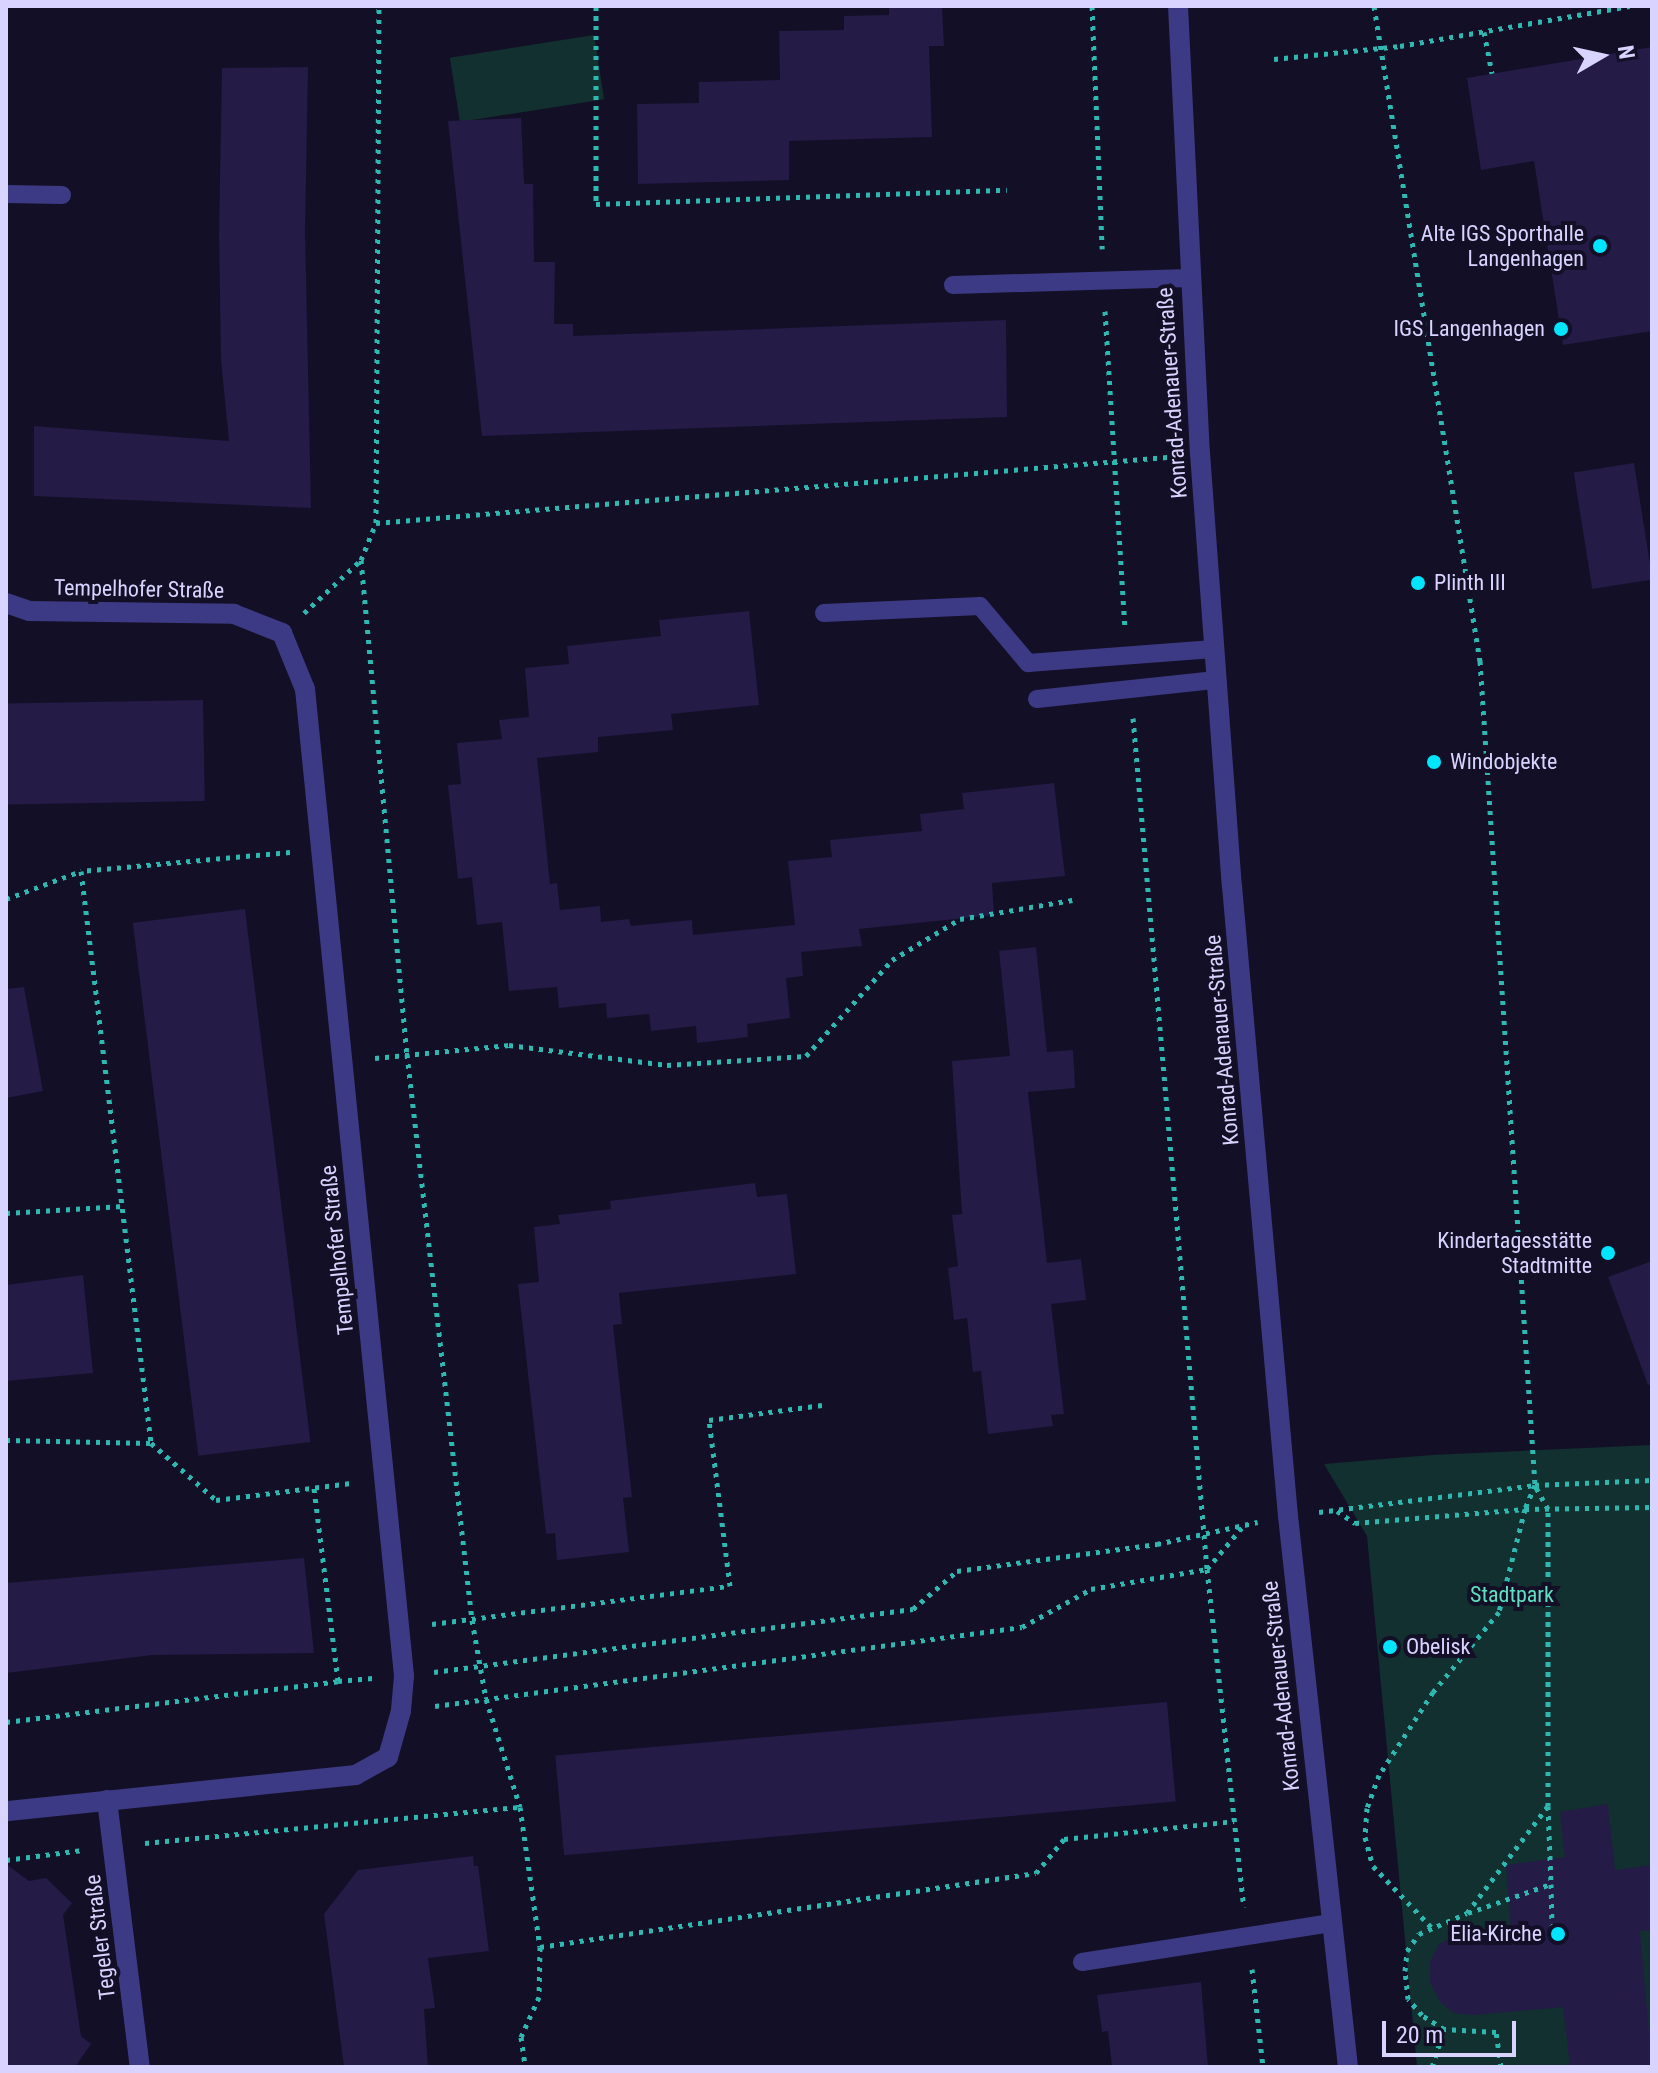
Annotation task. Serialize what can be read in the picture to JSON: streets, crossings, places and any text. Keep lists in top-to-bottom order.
{
  "streets": {
    "street": ["Konrad-Adenauer-Straße", "Tempelhofer Straße", "Tegeler Straße"]
  },
  "crossings": [
    ["Tempelhofer Straße", "Tegeler Straße"]
  ],
  "parks": ["Stadtpark"],
  "places": [
    "Alte IGS Sporthalle Langenhagen",
    "IGS Langenhagen",
    "Plinth III",
    "Windobjekte",
    "Kindertagesstätte Stadtmitte",
    "Obelisk",
    "Elia-Kirche"
  ],
  "scale_bar": "20 m",
  "north": "right"
}
